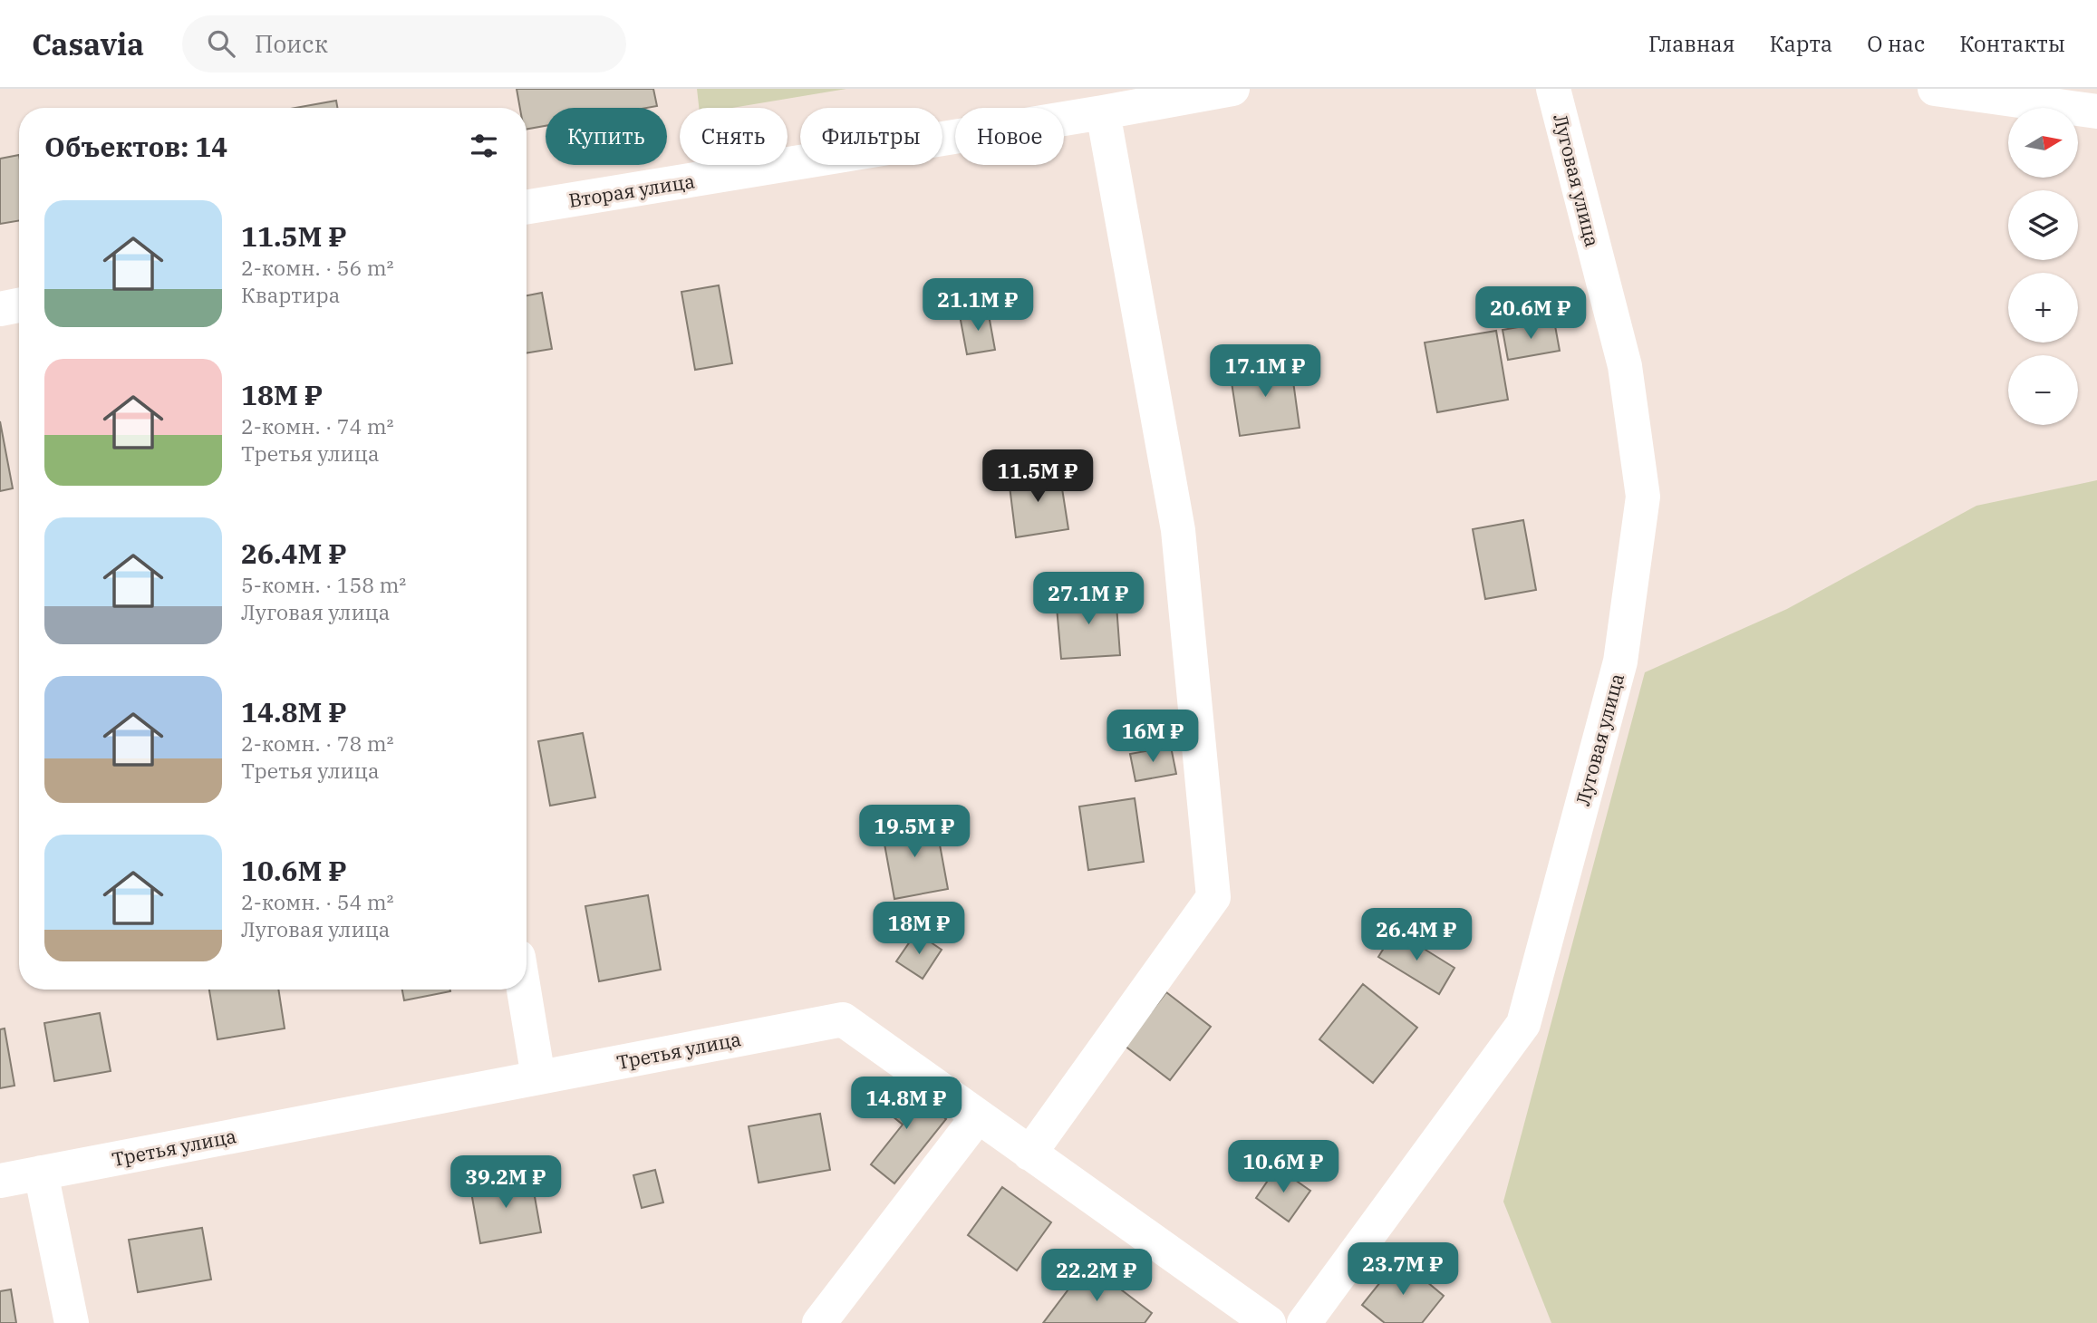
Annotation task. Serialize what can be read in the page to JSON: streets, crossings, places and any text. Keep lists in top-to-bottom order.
{
  "streets": {
    "street": ["Луговая улица", "Вторая улица", "Третья улица"]
  },
  "north": "right",
  "page": {
    "header": "Casavia",
    "search": "Поиск",
    "nav": [
      "Главная",
      "Карта",
      "О нас",
      "Контакты"
    ],
    "map_buttons": ["+", "−"],
    "chip": [
      "Купить",
      "Снять",
      "Фильтры",
      "Новое"
    ],
    "heading": "Объектов: 14",
    "list": [
      {
        "name": "11.5M ₽",
        "note": "2-комн. · 56 m² · Квартира"
      },
      {
        "name": "18M ₽",
        "note": "2-комн. · 74 m² · Третья улица"
      },
      {
        "name": "26.4M ₽",
        "note": "5-комн. · 158 m² · Луговая улица"
      },
      {
        "name": "14.8M ₽",
        "note": "2-комн. · 78 m² · Третья улица"
      },
      {
        "name": "10.6M ₽",
        "note": "2-комн. · 54 m² · Луговая улица"
      }
    ],
    "price": [
      "21.1M ₽",
      "20.6M ₽",
      "17.1M ₽",
      "11.5M ₽",
      "27.1M ₽",
      "16M ₽",
      "19.5M ₽",
      "18M ₽",
      "26.4M ₽",
      "14.8M ₽",
      "10.6M ₽",
      "39.2M ₽",
      "23.7M ₽",
      "22.2M ₽"
    ]
  }
}
